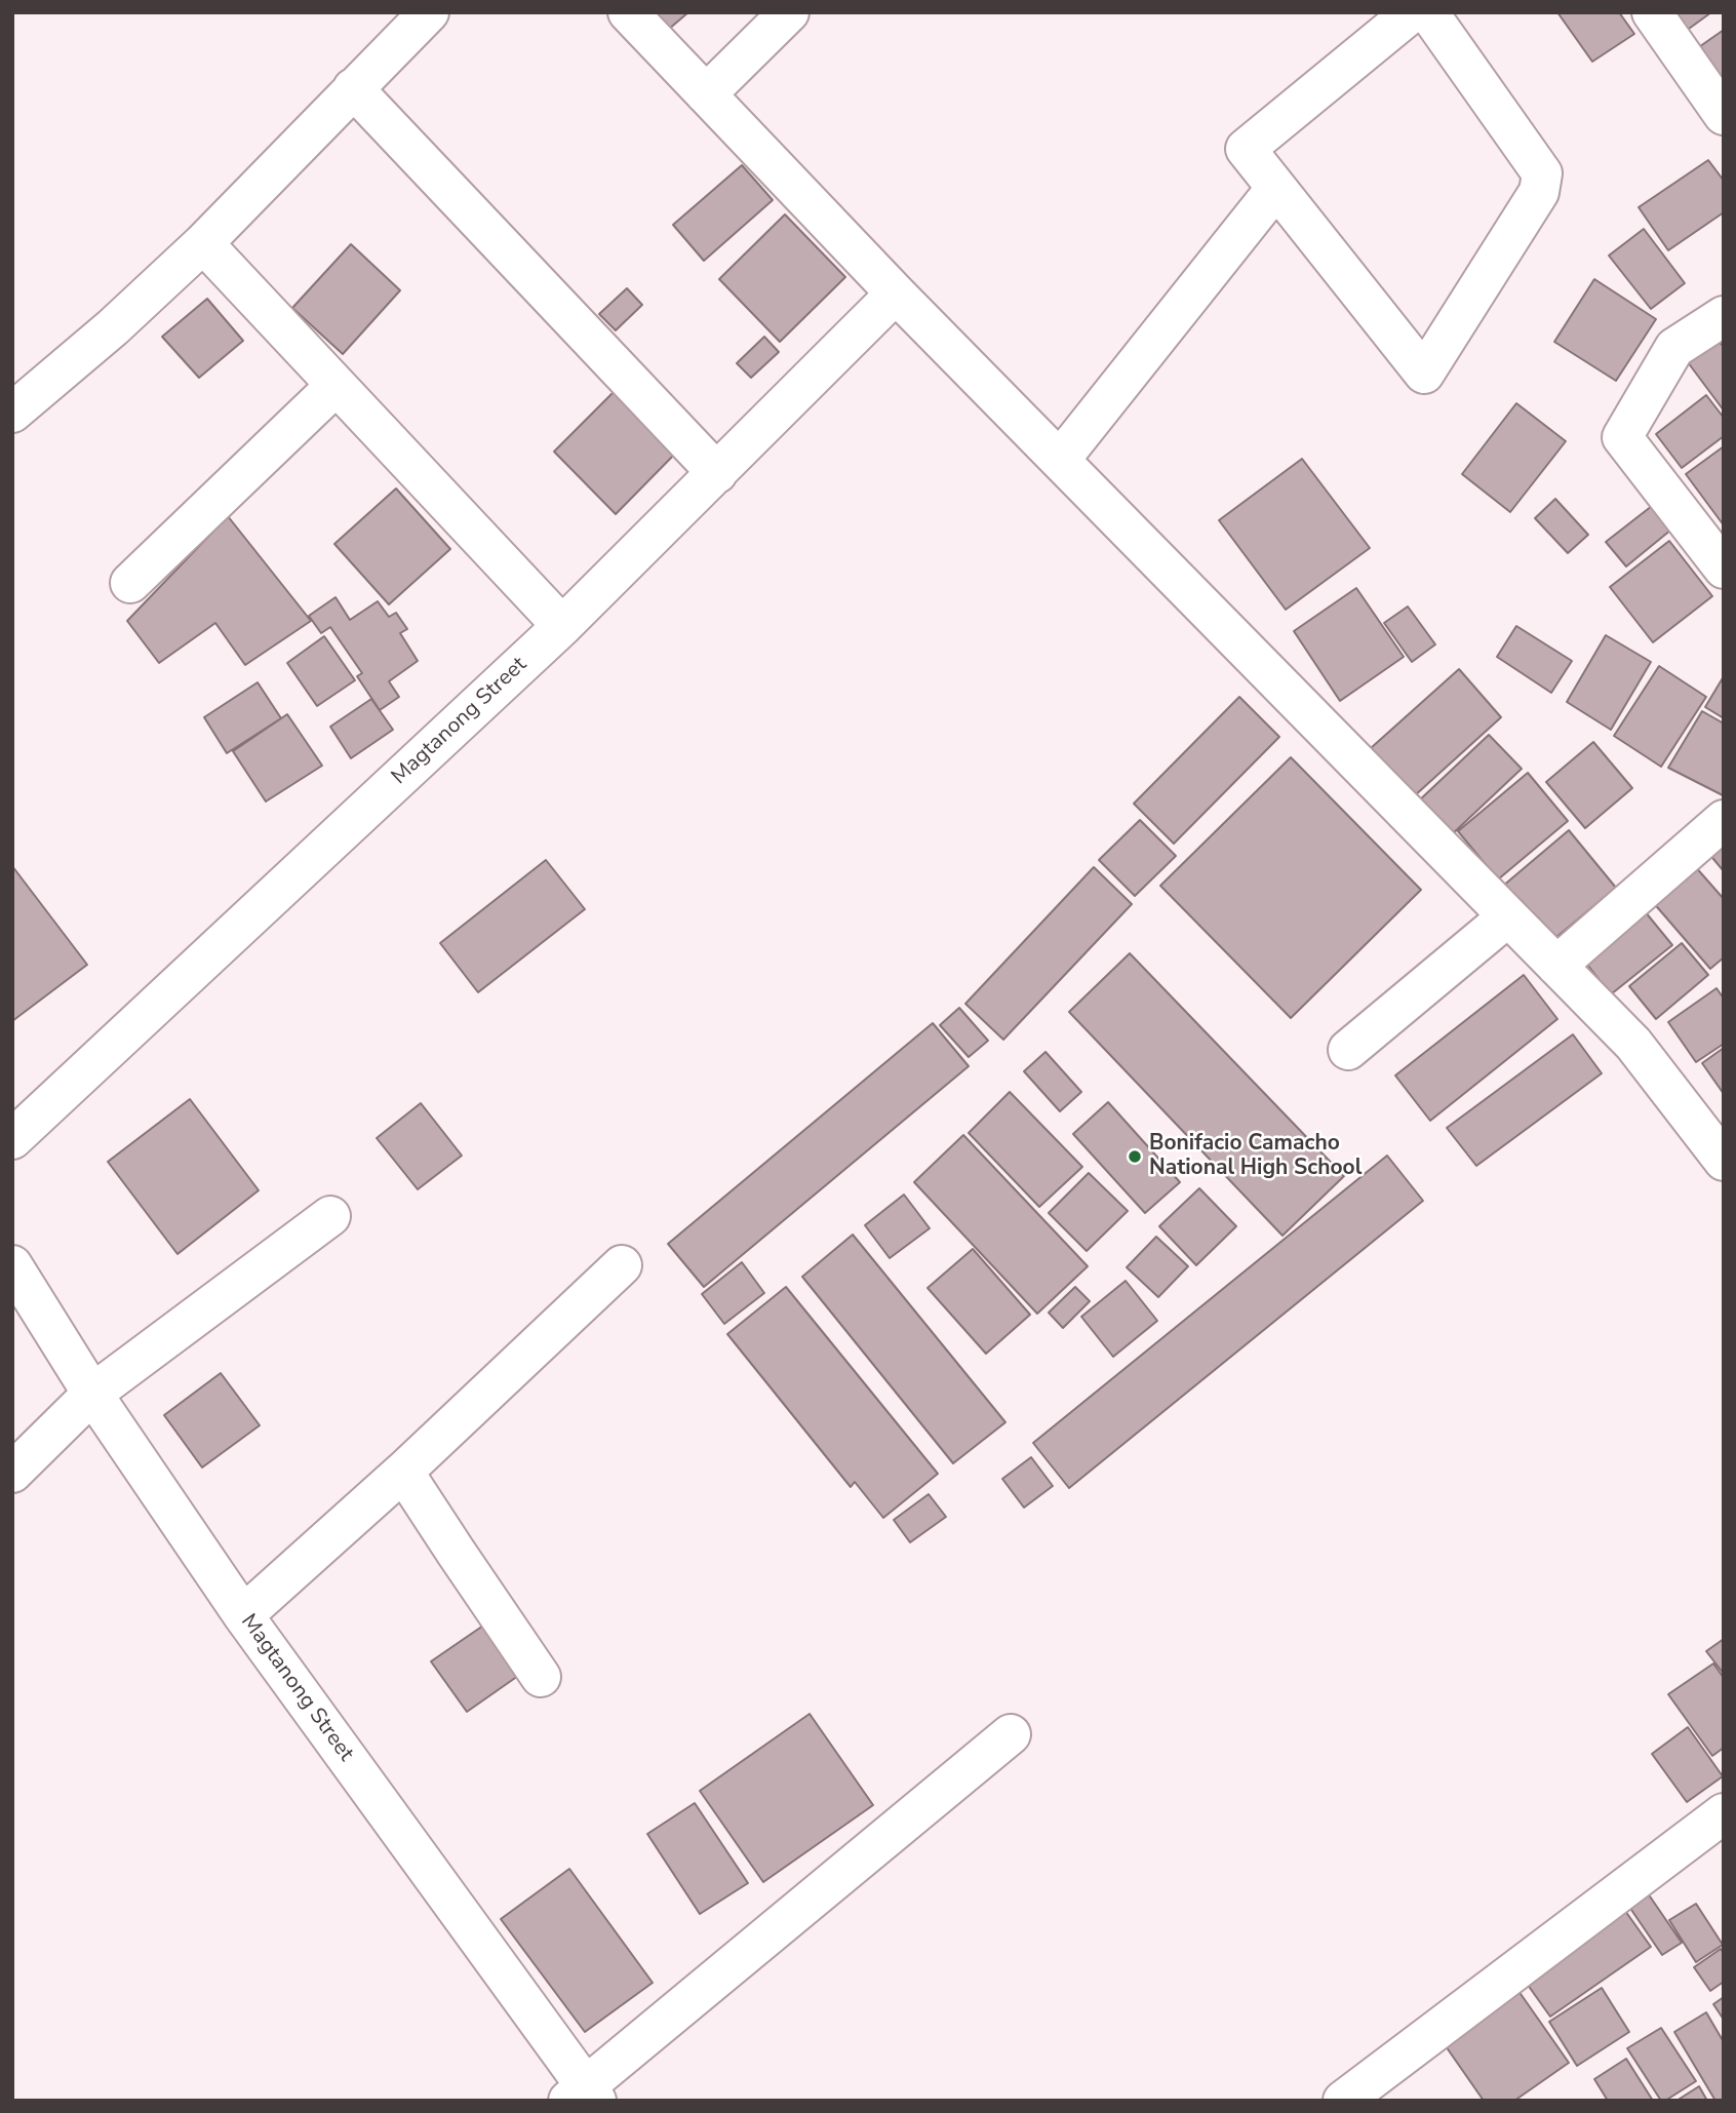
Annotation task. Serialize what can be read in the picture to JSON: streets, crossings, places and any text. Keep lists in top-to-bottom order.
{
  "streets": {
    "street": ["Magtanong Street"]
  },
  "places": ["Bonifacio Camacho National High School"]
}
